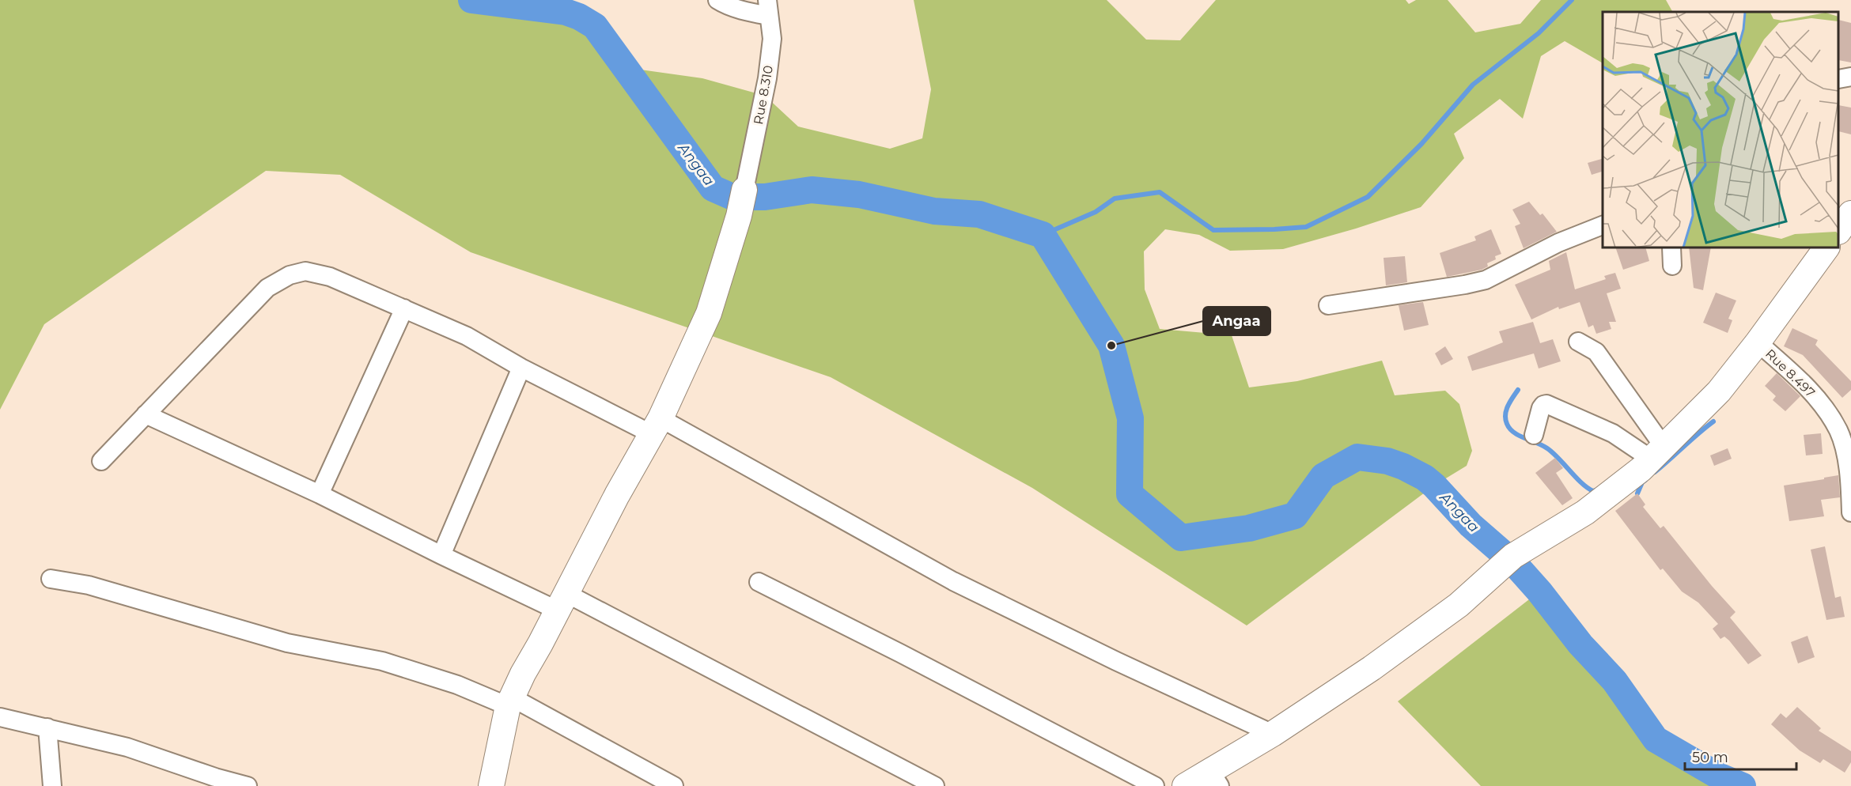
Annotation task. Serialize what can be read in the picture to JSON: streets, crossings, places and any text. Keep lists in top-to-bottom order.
{
  "streets": {
    "street": ["Rue 8.310", "Rue 8.497"]
  },
  "water": ["Angaa"],
  "places": ["Angaa"],
  "scale_bar": "50 m"
}
